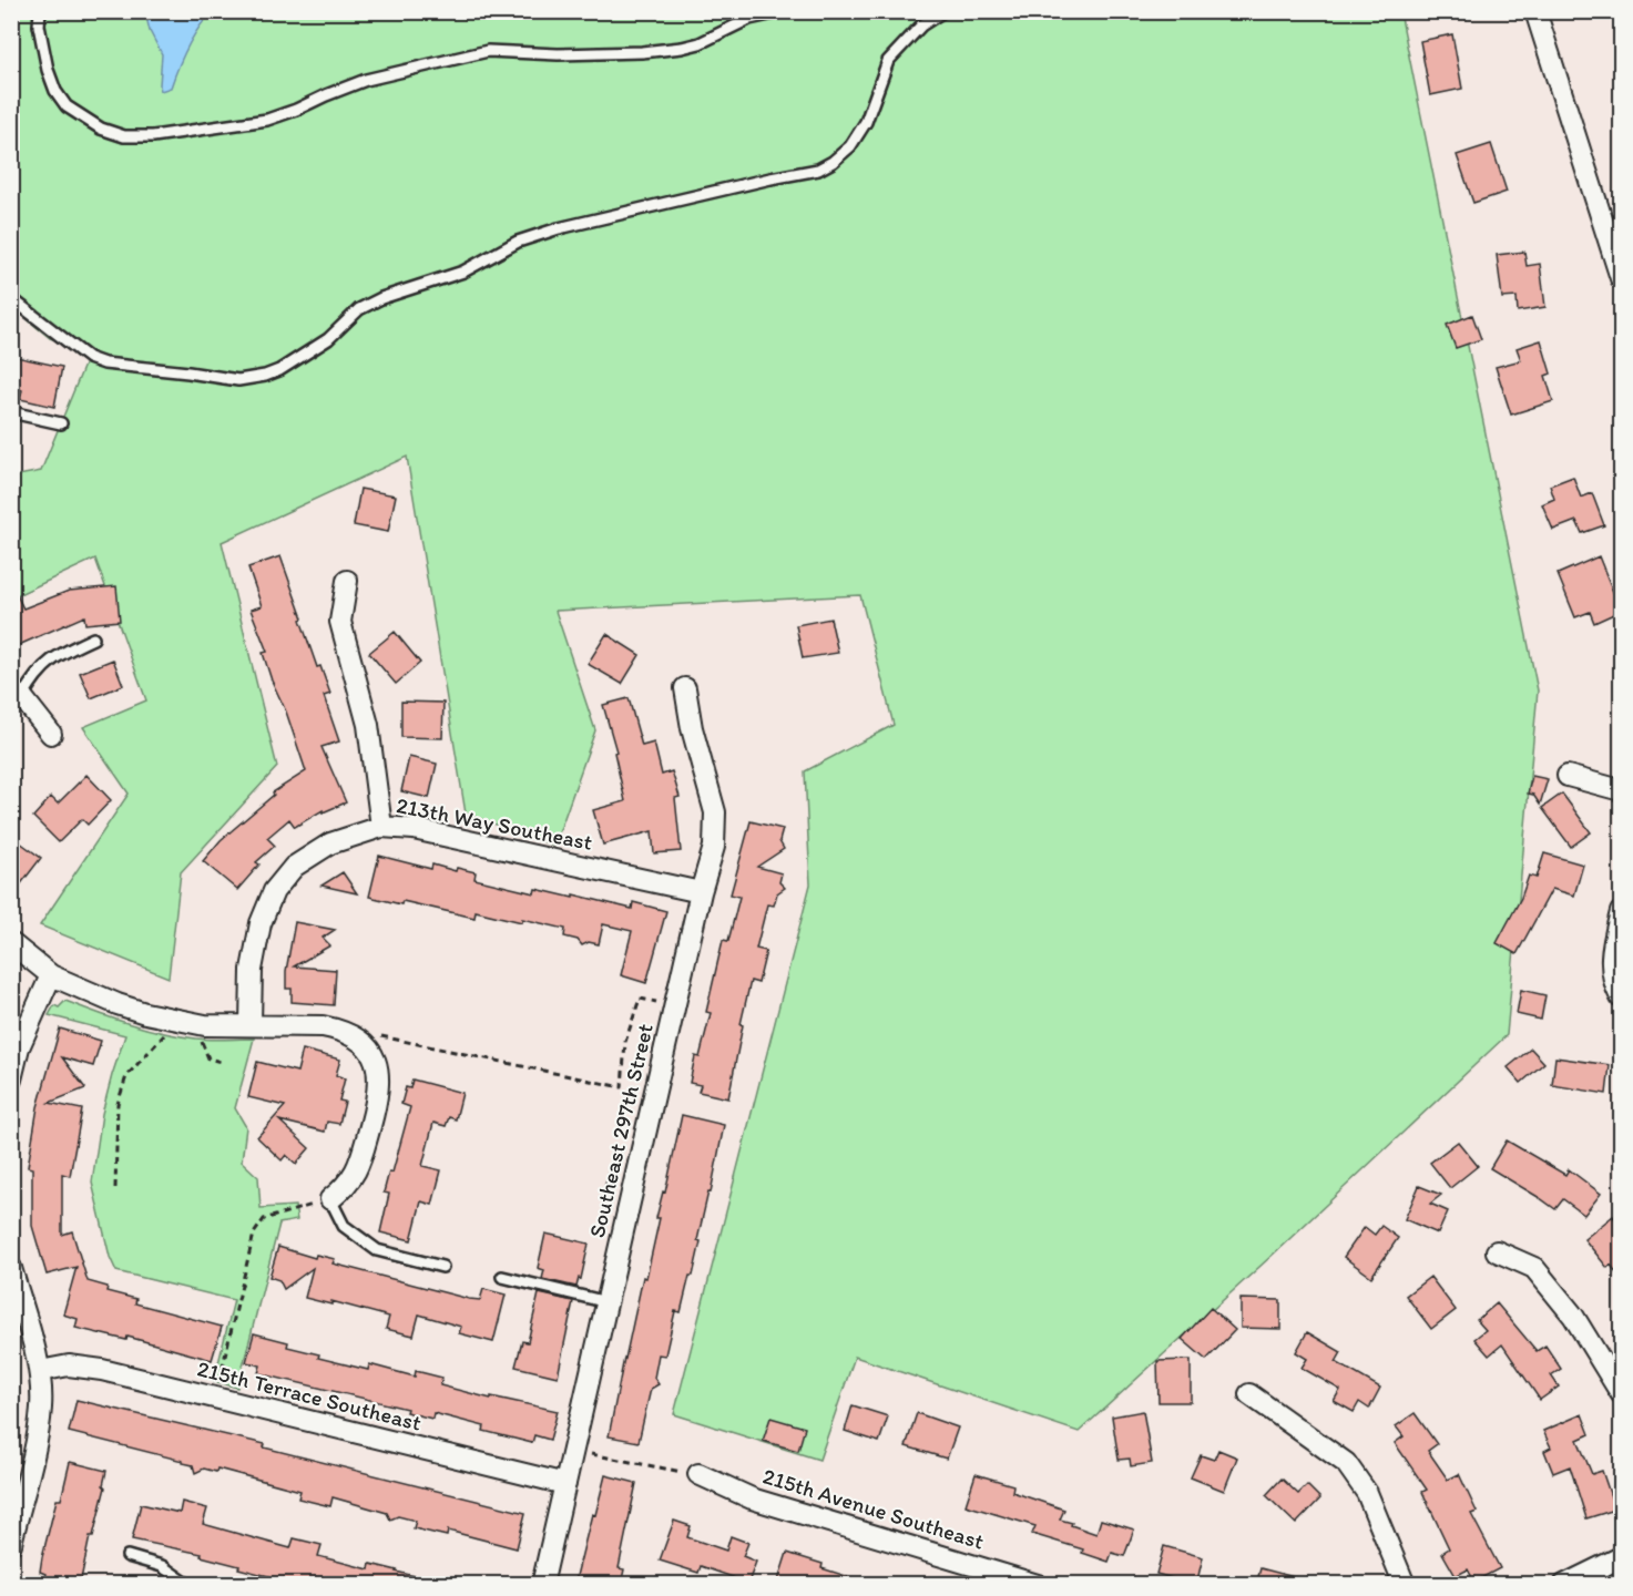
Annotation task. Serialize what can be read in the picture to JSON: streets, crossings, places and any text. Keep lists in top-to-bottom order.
{
  "streets": {
    "street": [
      "213th Way Southeast",
      "Southeast 297th Street",
      "215th Terrace Southeast",
      "215th Avenue Southeast"
    ]
  },
  "crossings": [
    ["213th Way Southeast", "Southeast 297th Street"],
    ["Southeast 297th Street", "215th Terrace Southeast"]
  ]
}
